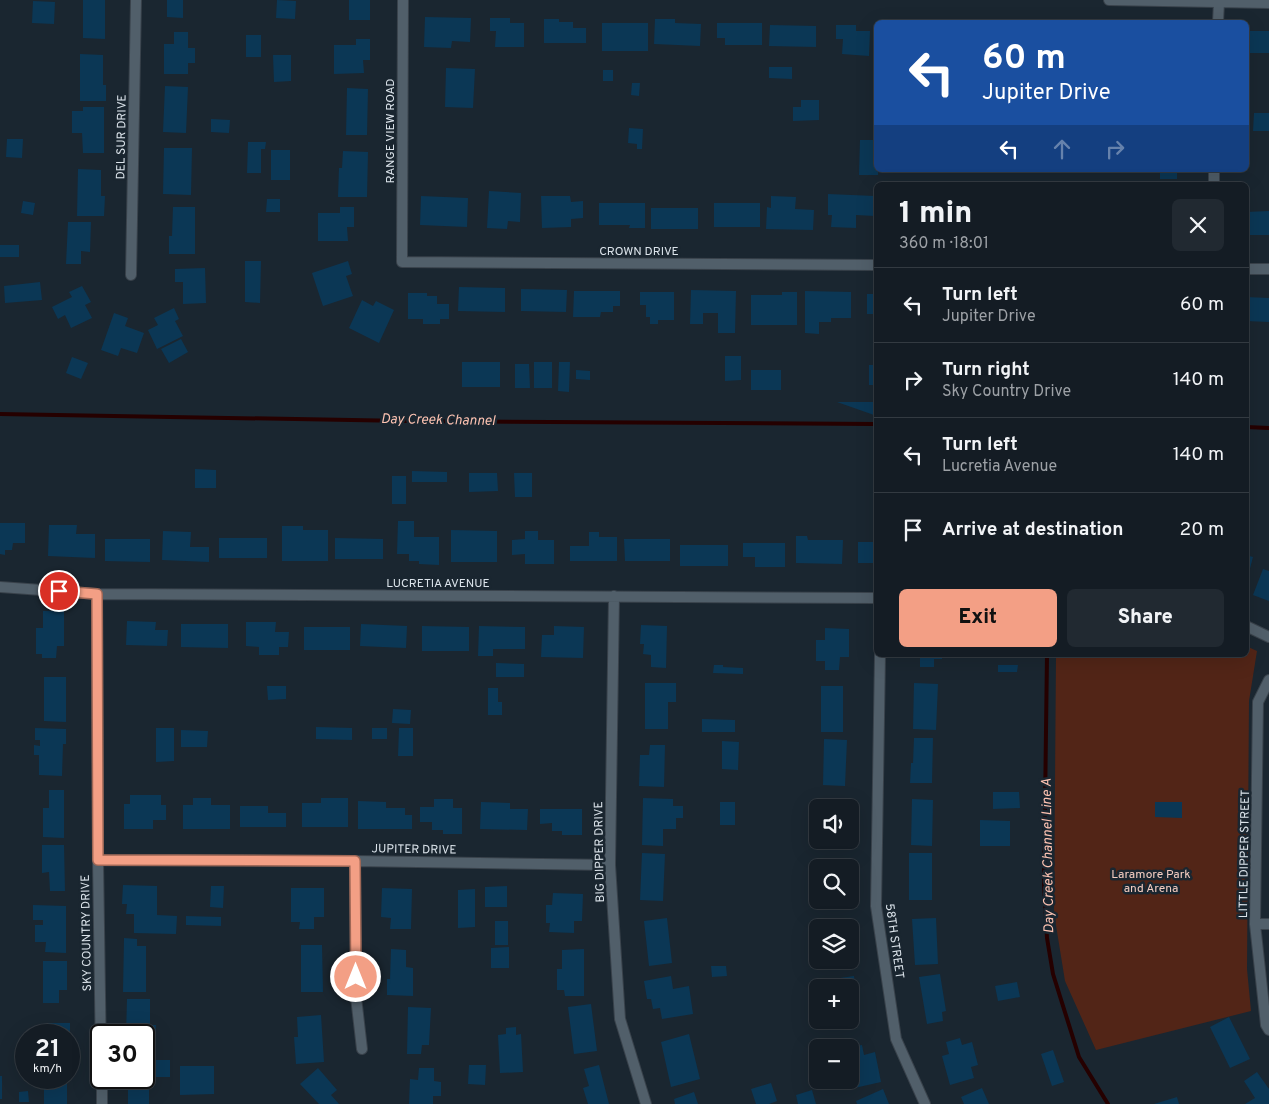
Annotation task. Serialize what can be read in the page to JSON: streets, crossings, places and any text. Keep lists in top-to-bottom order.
{
  "streets": {
    "street": [
      "RANGE VIEW ROAD",
      "DEL SUR DRIVE",
      "CROWN DRIVE",
      "LUCRETIA AVENUE",
      "JUPITER DRIVE",
      "BIG DIPPER DRIVE",
      "LITTLE DIPPER STREET",
      "SKY COUNTRY DRIVE",
      "58TH STREET"
    ]
  },
  "crossings": [
    ["RANGE VIEW ROAD", "CROWN DRIVE"],
    ["LUCRETIA AVENUE", "BIG DIPPER DRIVE"],
    ["LUCRETIA AVENUE", "SKY COUNTRY DRIVE"],
    ["JUPITER DRIVE", "BIG DIPPER DRIVE"],
    ["JUPITER DRIVE", "SKY COUNTRY DRIVE"]
  ],
  "water": ["Day Creek Channel", "Day Creek Channel Line A"],
  "parks": ["Laramore Park and Arena"],
  "page": {
    "turn": ["60 m", "Jupiter Drive"],
    "heading": ["1 min", "360 m · 18:01"],
    "list": [
      {
        "name": "Turn left",
        "note": "Jupiter Drive",
        "value": "60 m"
      },
      {
        "name": "Turn right",
        "note": "Sky Country Drive",
        "value": "140 m"
      },
      {
        "name": "Turn left",
        "note": "Lucretia Avenue",
        "value": "140 m"
      },
      {
        "name": "Arrive at destination",
        "value": "20 m"
      }
    ],
    "buttons": ["Exit", "Share"],
    "map_buttons": ["+", "−"],
    "speed": "21 km/h",
    "limit": "30"
  }
}
